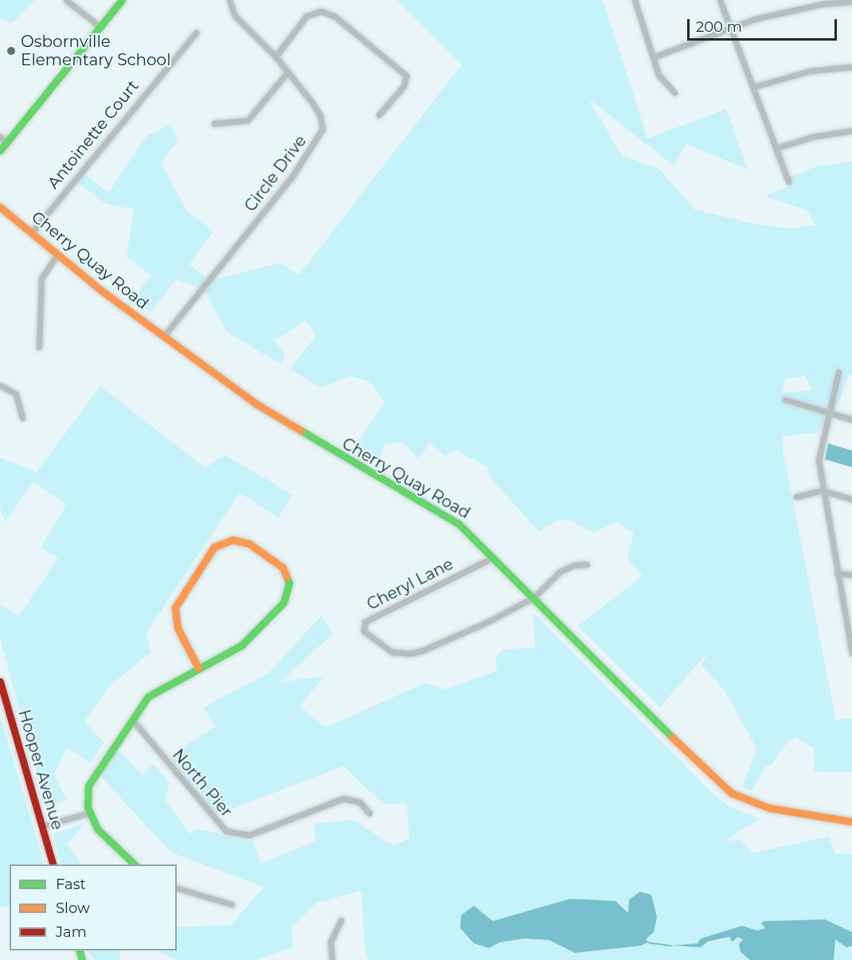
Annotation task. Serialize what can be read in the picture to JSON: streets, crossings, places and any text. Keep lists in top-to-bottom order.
{
  "streets": {
    "street": [
      "Antoinette Court",
      "Circle Drive",
      "Cherry Quay Road",
      "Cheryl Lane",
      "Hooper Avenue",
      "North Pier"
    ]
  },
  "crossings": [
    ["Antoinette Court", "Cherry Quay Road"],
    ["Circle Drive", "Cherry Quay Road"],
    ["Cherry Quay Road", "Cheryl Lane"]
  ],
  "places": ["Osbornville Elementary School"],
  "legend": ["Fast", "Slow", "Jam"],
  "scale_bar": "200 m"
}
